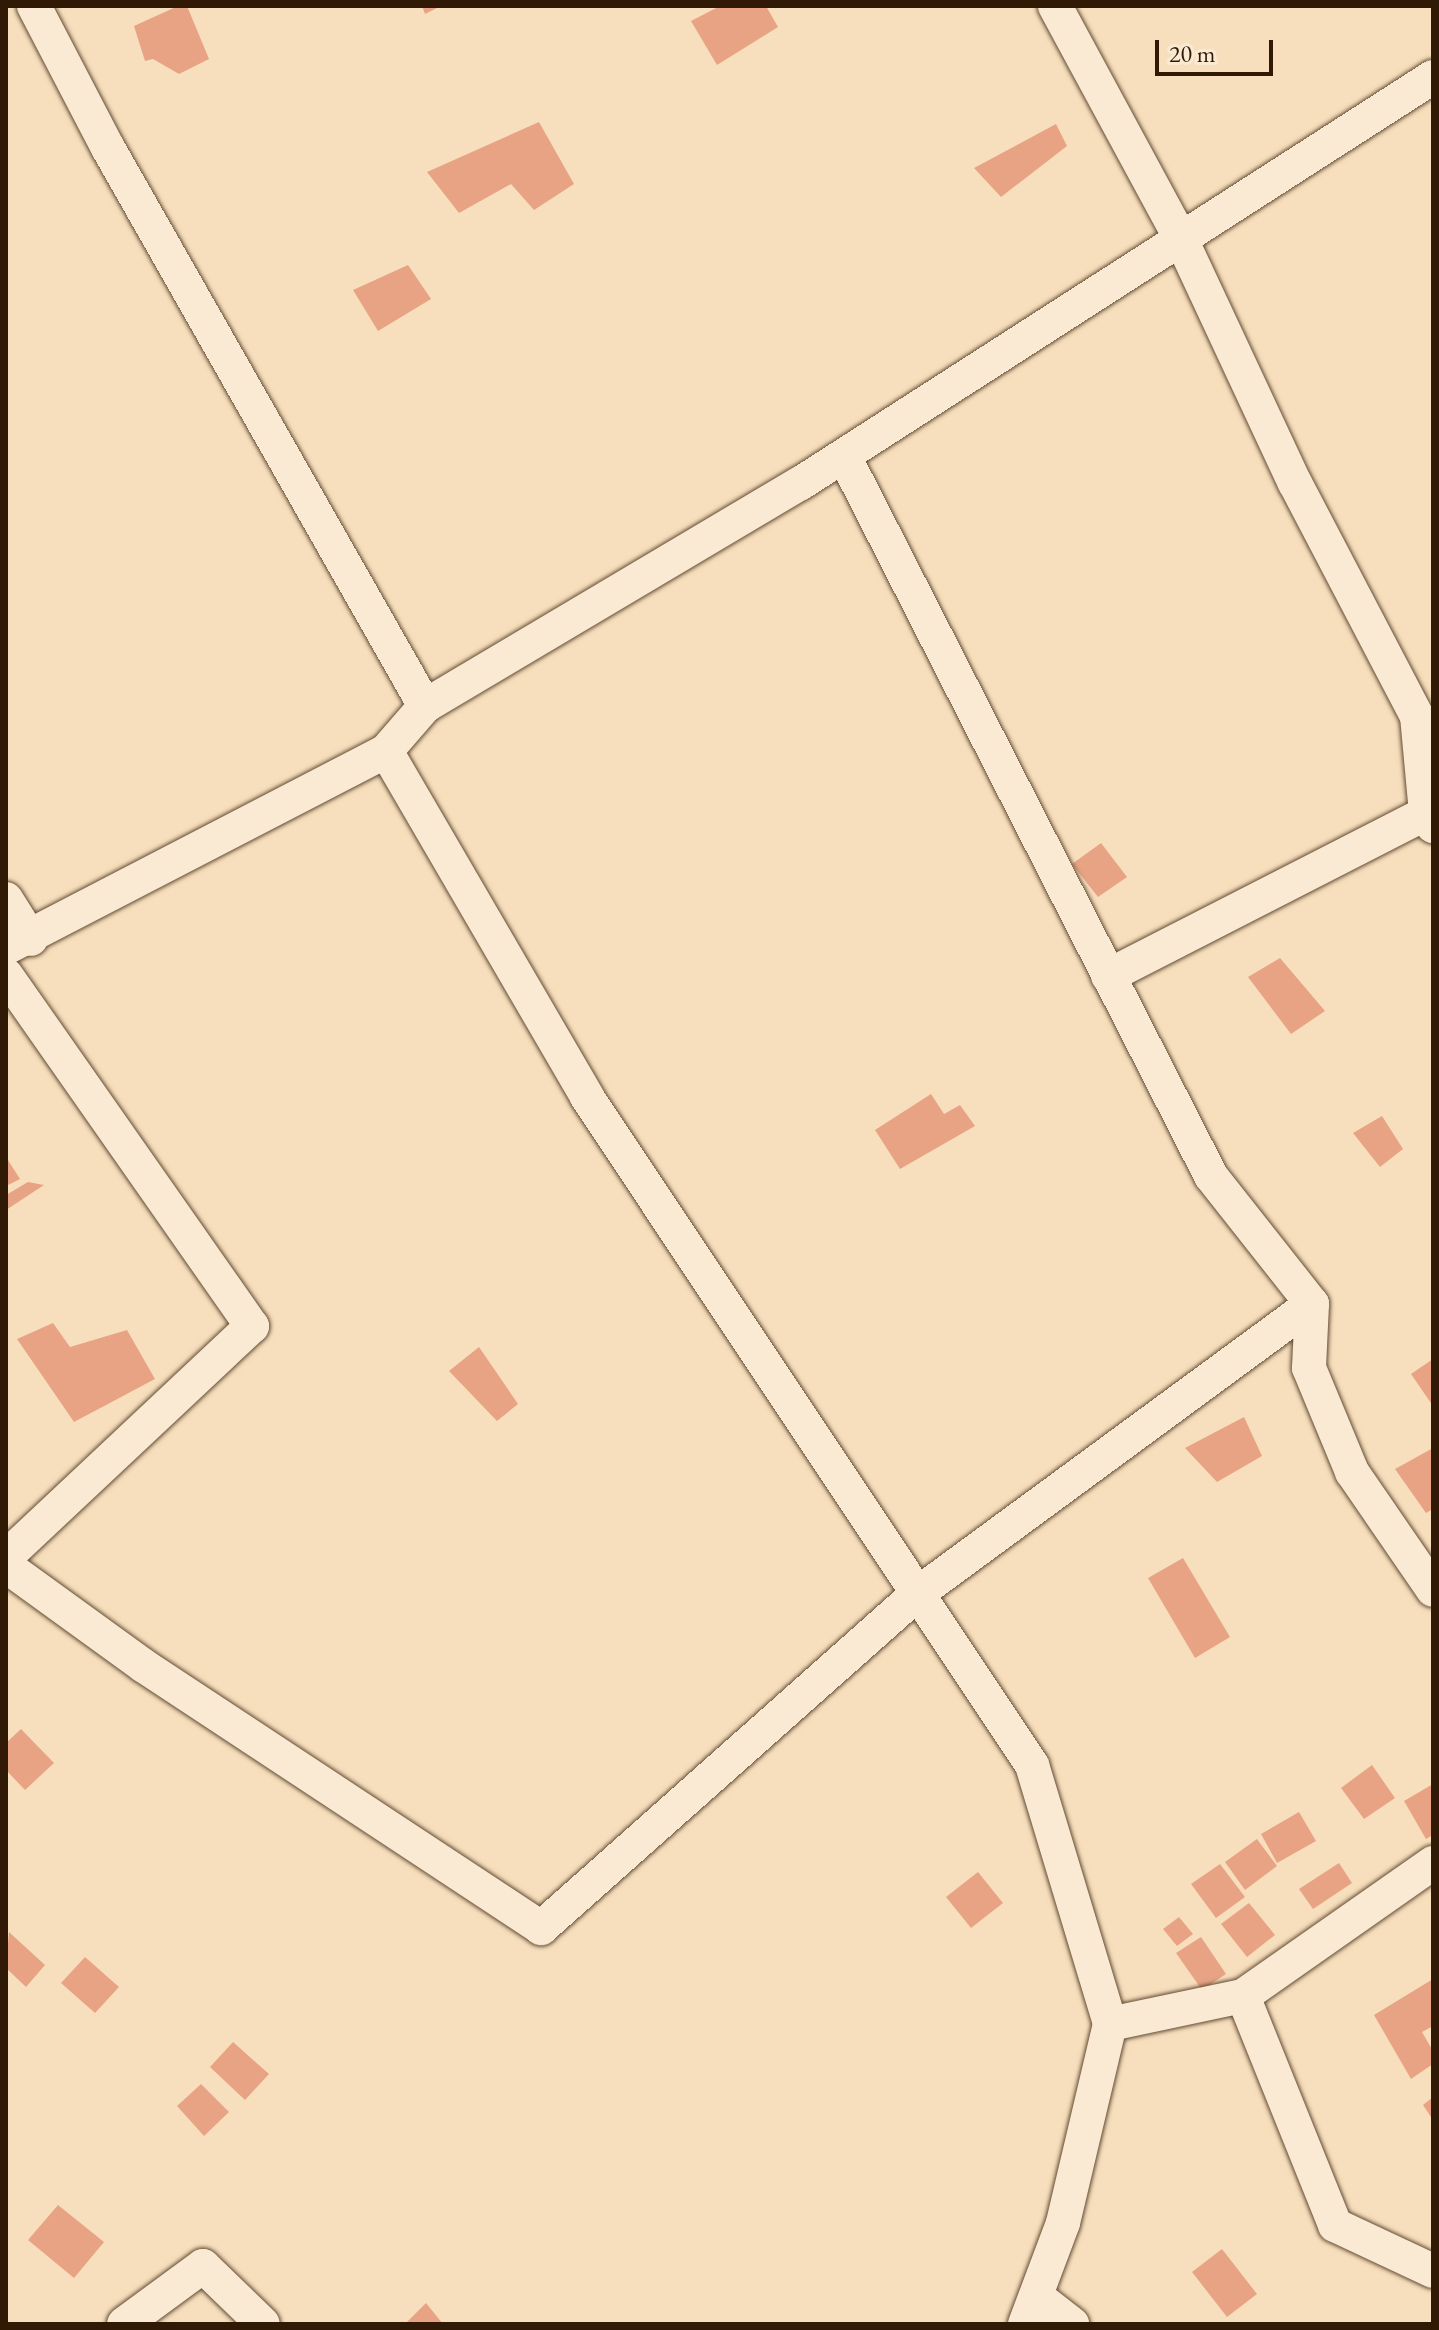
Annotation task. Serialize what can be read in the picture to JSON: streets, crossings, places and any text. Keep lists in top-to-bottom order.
{
  "scale_bar": "20 m"
}
